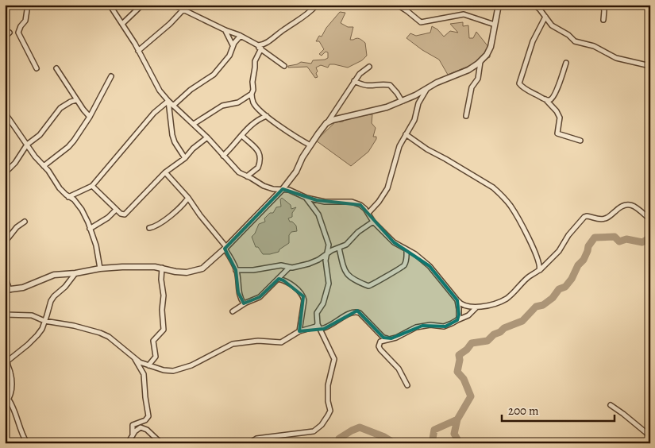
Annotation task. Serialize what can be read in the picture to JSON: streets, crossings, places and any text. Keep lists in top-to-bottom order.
{
  "scale_bar": "200 m"
}
